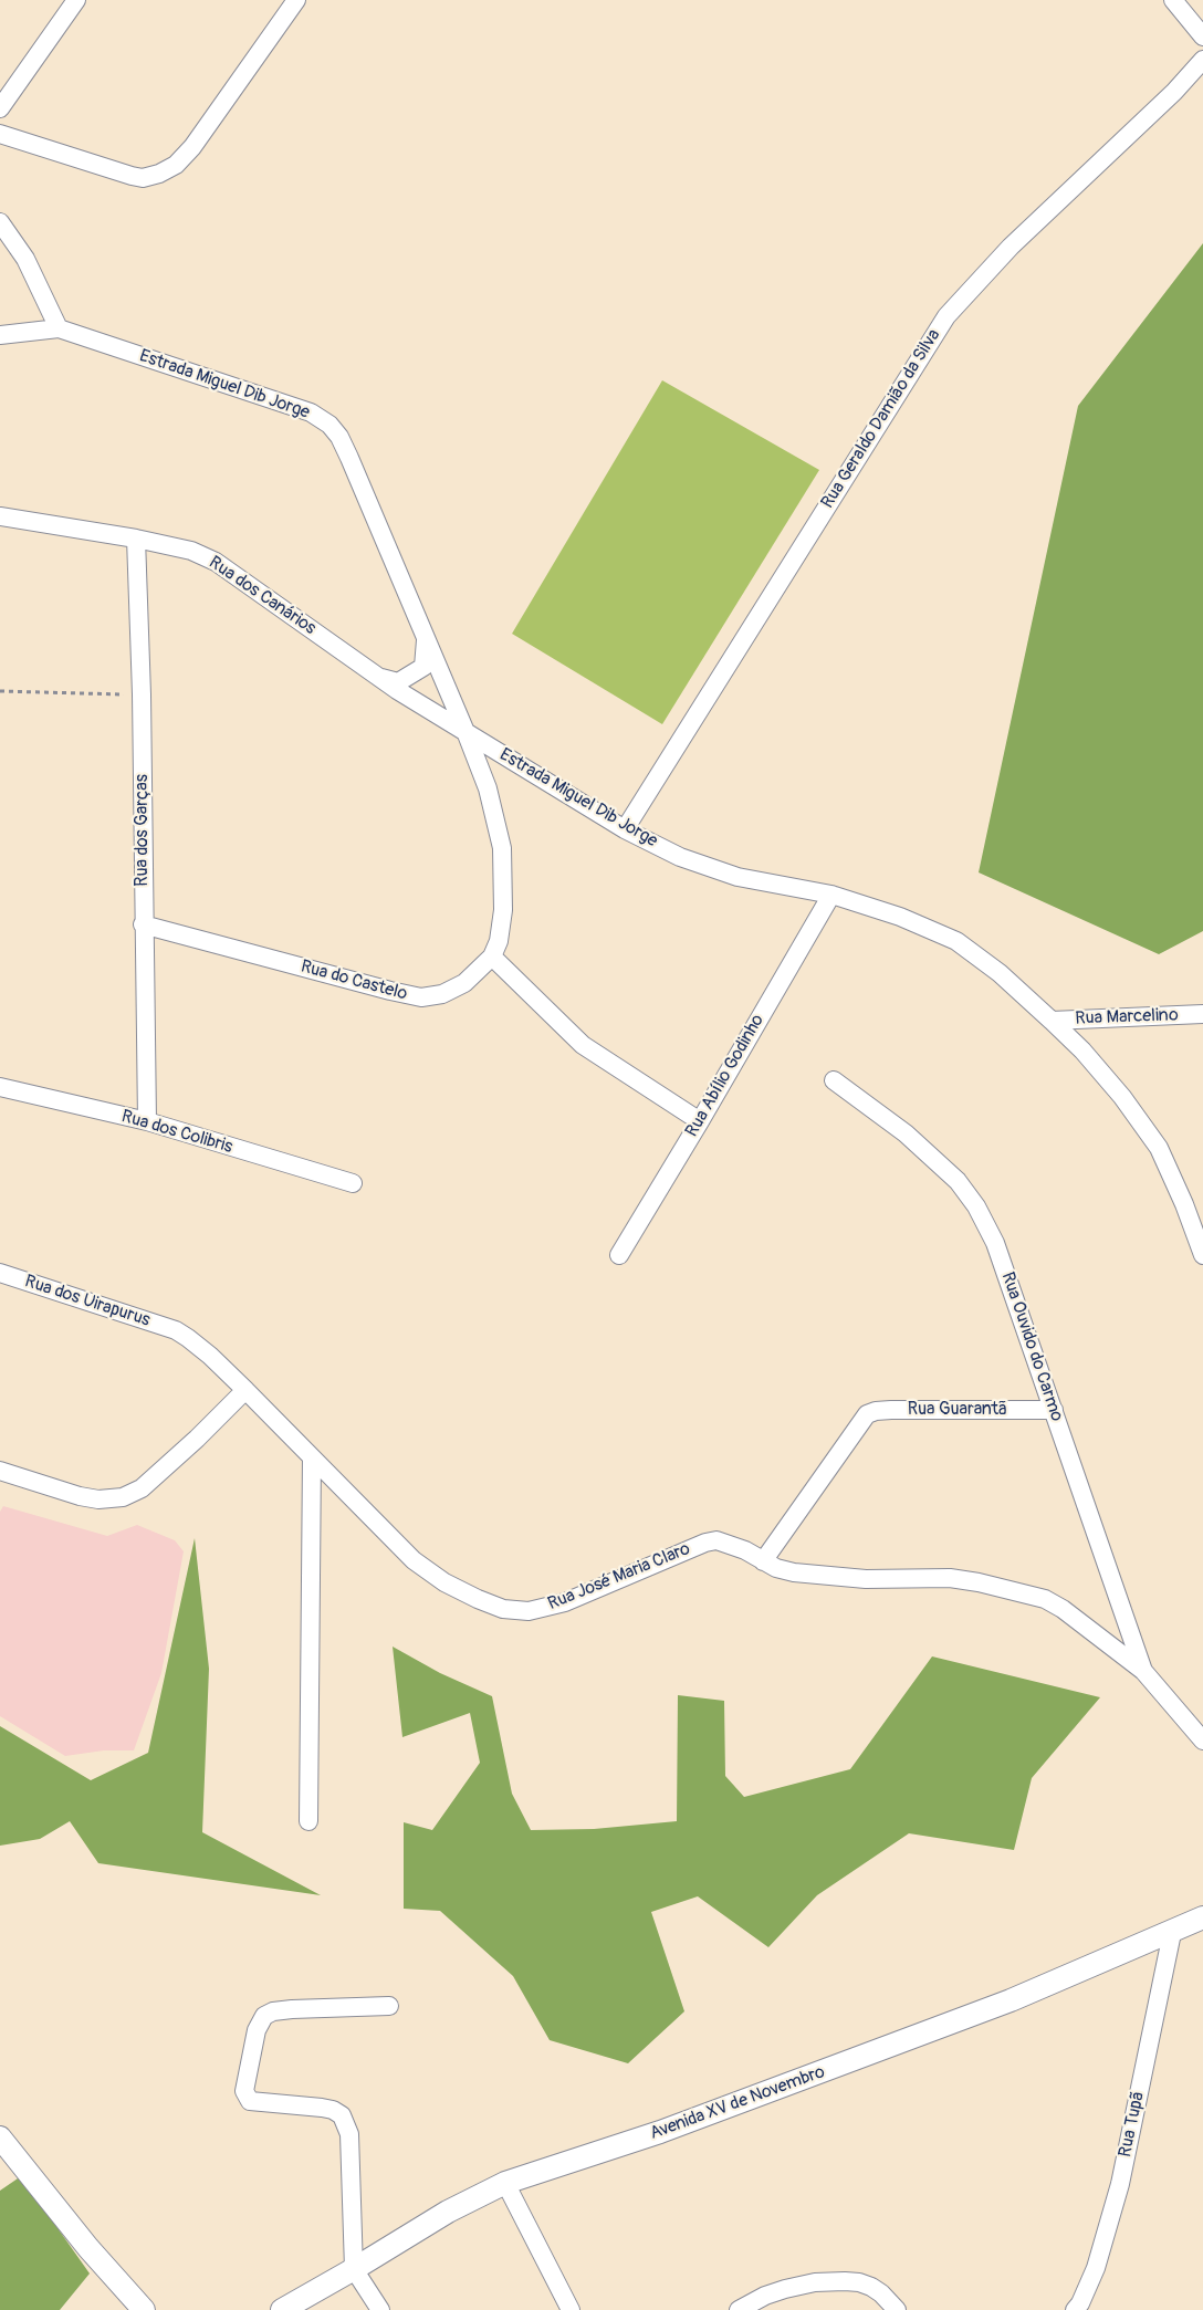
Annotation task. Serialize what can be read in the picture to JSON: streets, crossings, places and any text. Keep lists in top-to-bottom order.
{
  "streets": {
    "street": [
      "Estrada Miguel Dib Jorge",
      "Rua Geraldo Damião da Silva",
      "Rua dos Canários",
      "Rua dos Garças",
      "Rua do Castelo",
      "Rua Marcelino",
      "Rua Abílio Godinho",
      "Rua dos Colibris",
      "Rua dos Uirapurus",
      "Rua Ouvido do Carmo",
      "Rua Guarantã",
      "Rua José Maria Claro",
      "Avenida XV de Novembro",
      "Rua Tupã"
    ]
  },
  "crossings": [
    ["Estrada Miguel Dib Jorge", "Rua Geraldo Damião da Silva"],
    ["Estrada Miguel Dib Jorge", "Rua dos Canários"],
    ["Estrada Miguel Dib Jorge", "Rua Marcelino"],
    ["Estrada Miguel Dib Jorge", "Rua Abílio Godinho"],
    ["Rua dos Canários", "Rua dos Garças"],
    ["Rua dos Garças", "Rua do Castelo"],
    ["Rua dos Garças", "Rua dos Colibris"],
    ["Rua dos Uirapurus", "Rua José Maria Claro"],
    ["Rua Ouvido do Carmo", "Rua Guarantã"],
    ["Rua Ouvido do Carmo", "Rua José Maria Claro"],
    ["Rua Guarantã", "Rua José Maria Claro"],
    ["Avenida XV de Novembro", "Rua Tupã"]
  ]
}
